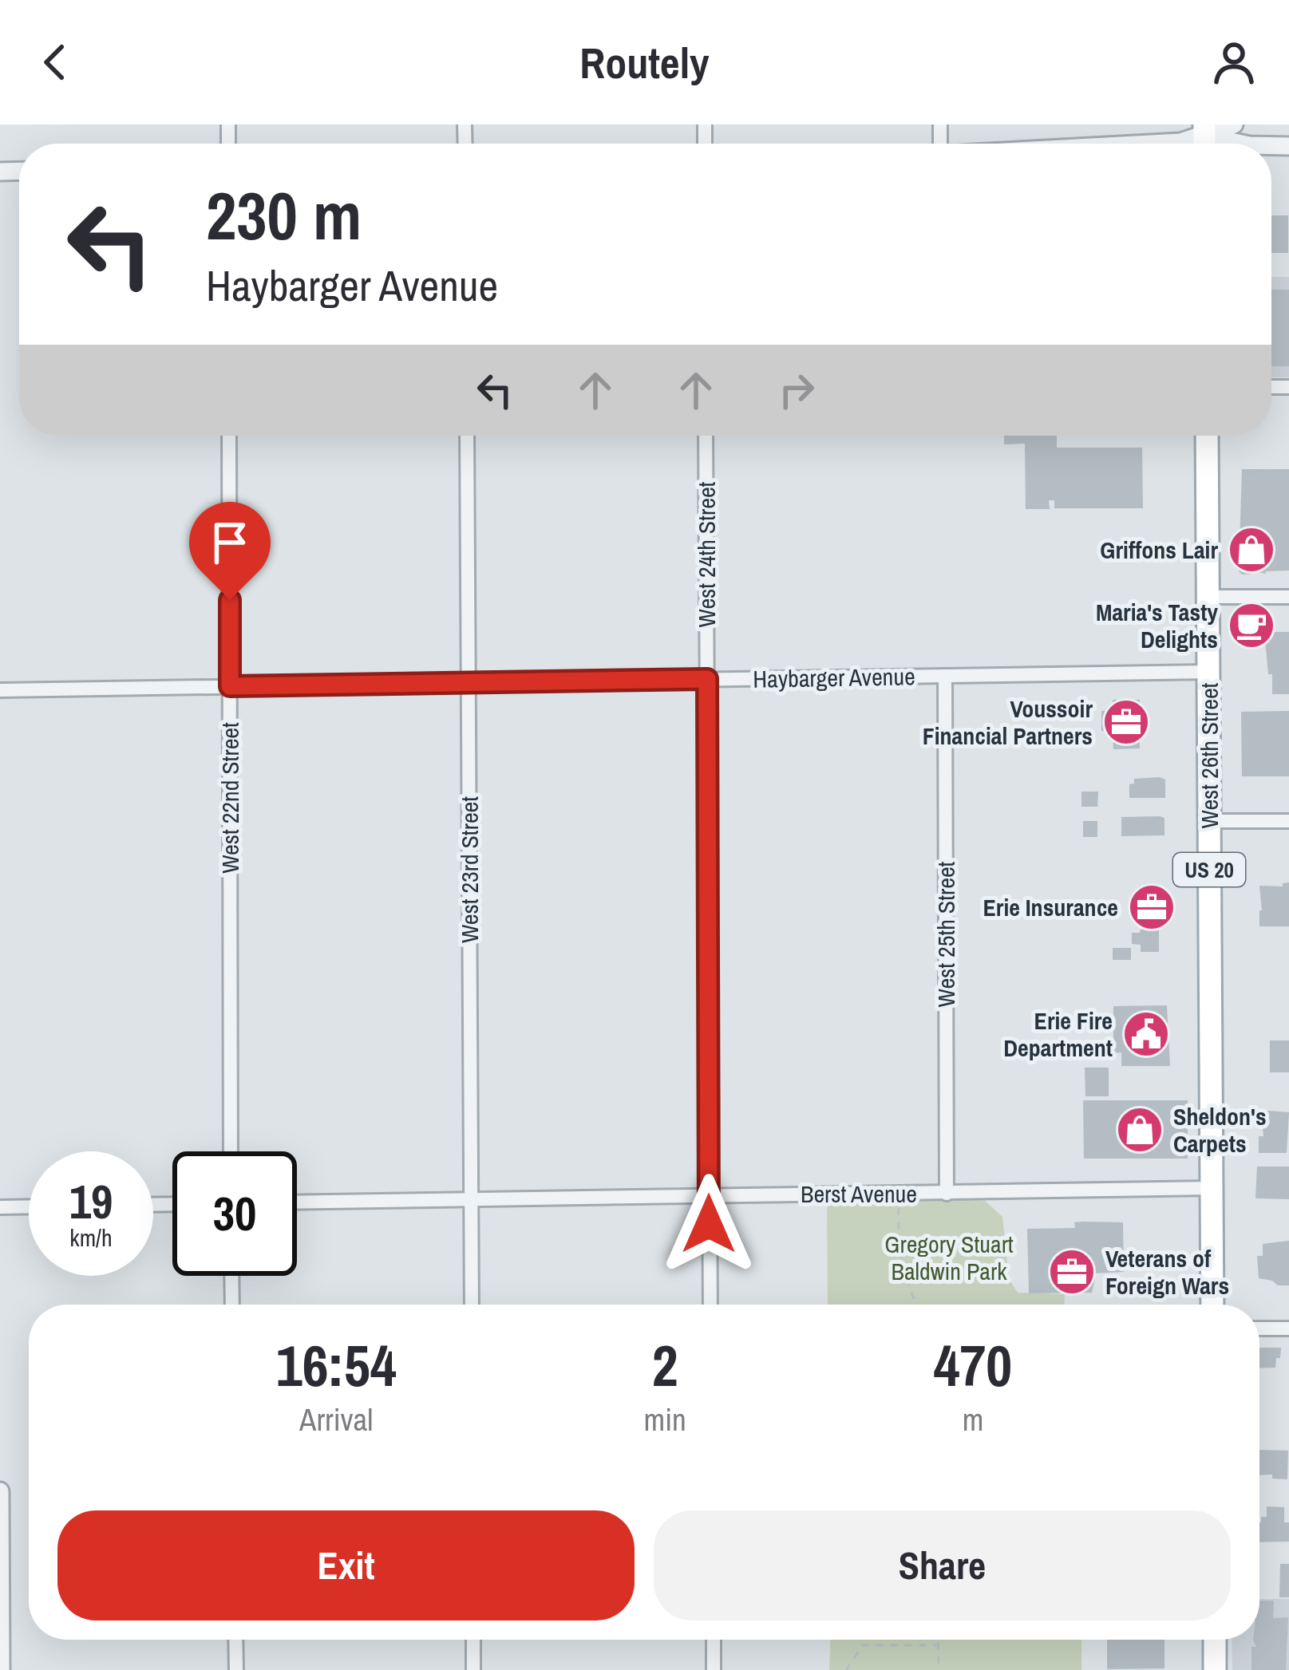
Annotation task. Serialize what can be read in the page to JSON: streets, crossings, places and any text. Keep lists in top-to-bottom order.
{
  "streets": {
    "main road": ["West 26th Street", "US 20"],
    "street": [
      "West 24th Street",
      "Haybarger Avenue",
      "West 22nd Street",
      "West 23rd Street",
      "West 25th Street",
      "Berst Avenue"
    ]
  },
  "crossings": [
    ["West 24th Street", "Haybarger Avenue"],
    ["West 24th Street", "Berst Avenue"],
    ["Haybarger Avenue", "West 26th Street"],
    ["Haybarger Avenue", "West 22nd Street"],
    ["Haybarger Avenue", "West 23rd Street"],
    ["Haybarger Avenue", "West 25th Street"],
    ["West 26th Street", "Berst Avenue"],
    ["West 23rd Street", "Berst Avenue"],
    ["West 25th Street", "Berst Avenue"]
  ],
  "parks": ["Gregory Stuart Baldwin Park"],
  "places": {
    "shop": ["Griffons Lair", "Sheldon's Carpets"],
    "cafe": ["Maria's Tasty Delights"],
    "office": ["Voussoir Financial Partners", "Erie Insurance", "Veterans of Foreign Wars"],
    "public building": ["Erie Fire Department"]
  },
  "page": {
    "header": "Routely",
    "turn": ["230 m", "Haybarger Avenue"],
    "speed": "19 km/h",
    "limit": "30",
    "eta": [
      "16:54",
      "Arrival",
      "2",
      "min",
      "470",
      "m"
    ],
    "buttons": ["Exit", "Share"]
  }
}
